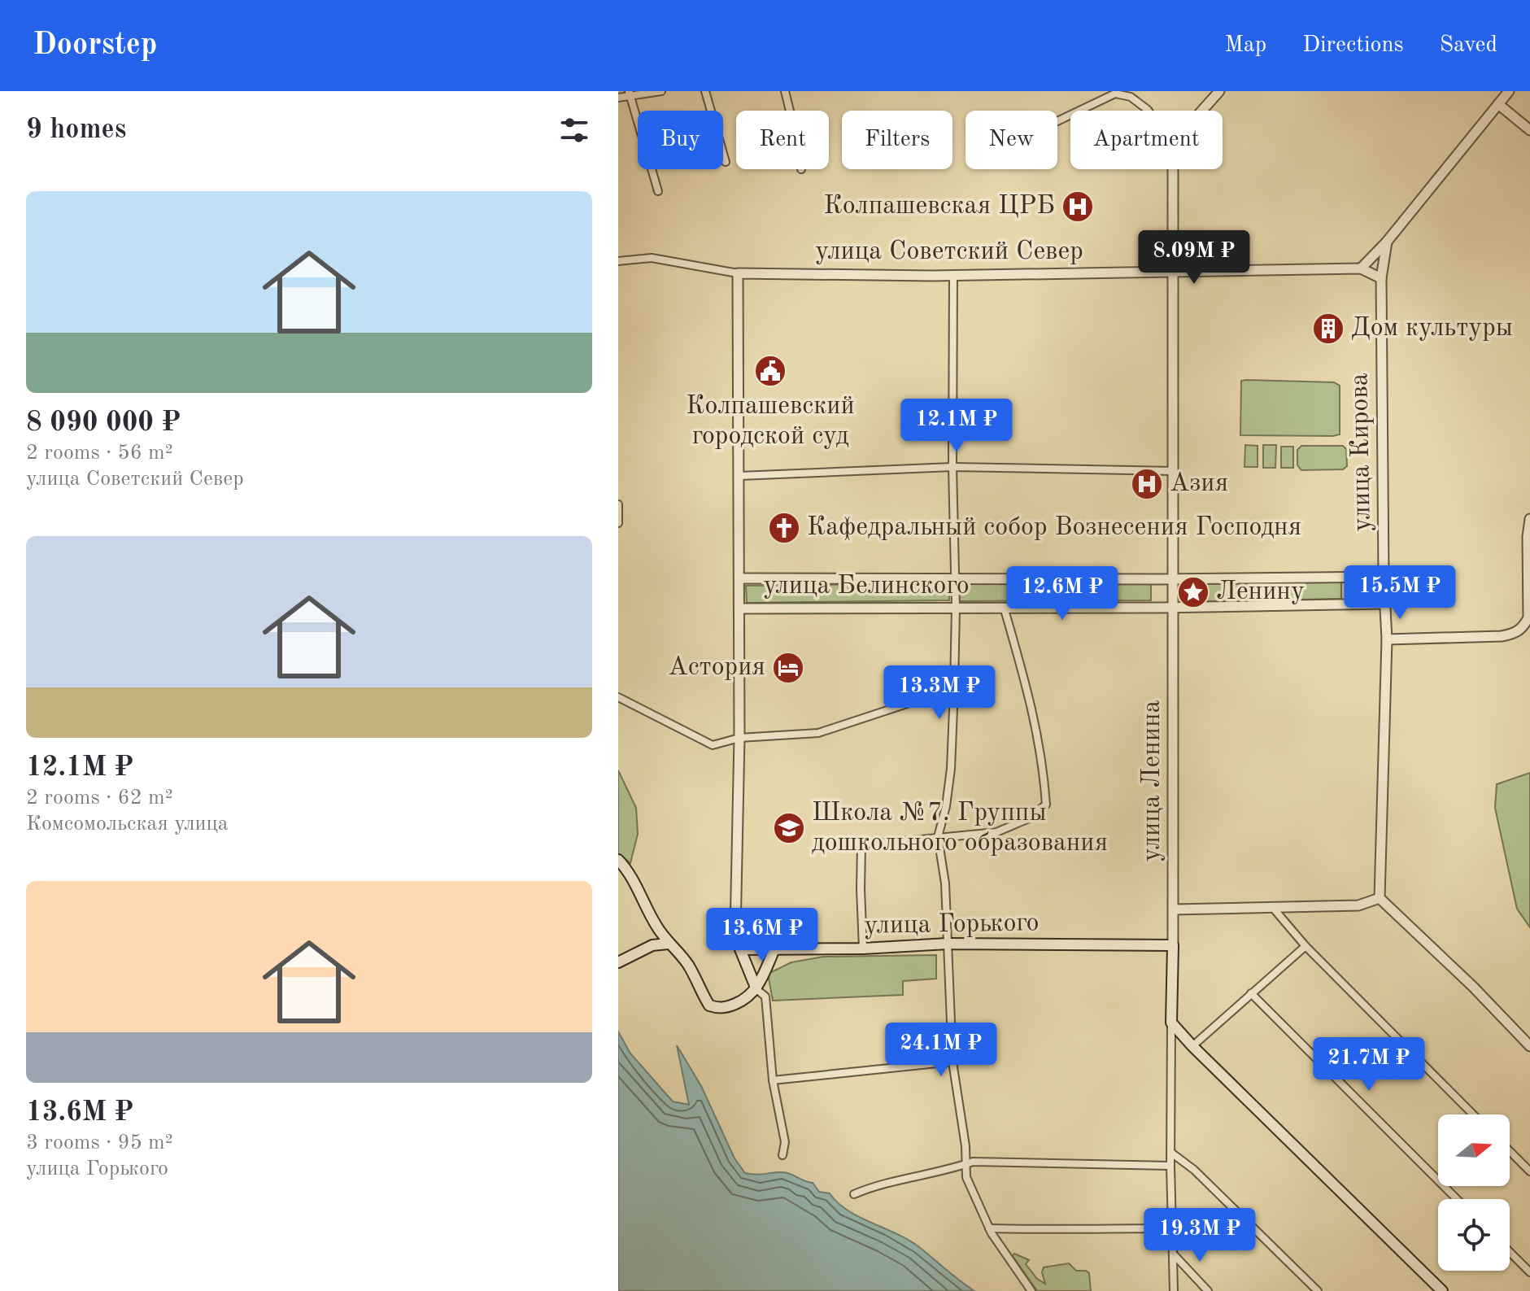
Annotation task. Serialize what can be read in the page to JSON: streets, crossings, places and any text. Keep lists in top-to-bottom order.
{
  "streets": {
    "main road": ["улица Ленина", "улица Горького"],
    "street": ["улица Советский Север", "улица Кирова", "улица Белинского"]
  },
  "crossings": [
    ["улица Советский Север", "улица Ленина"],
    ["улица Кирова", "улица Белинского"],
    ["улица Белинского", "улица Ленина"],
    ["улица Ленина", "улица Горького"]
  ],
  "places": {
    "hospital": ["Колпашевская ЦРБ", "Азия"],
    "building": ["Дом культуры"],
    "public building": ["Колпашевский городской суд"],
    "church": ["Кафедральный собор Вознесения Господня"],
    "place": ["Ленину"],
    "hotel": ["Астория"],
    "school or university": ["Школа №7. Группы дошкольного образования"]
  },
  "north": "right",
  "page": {
    "header": "Doorstep",
    "nav": ["Map", "Directions", "Saved"],
    "heading": "9 homes",
    "chip": [
      "Buy",
      "Rent",
      "Filters",
      "New",
      "Apartment"
    ],
    "list": [
      {
        "name": "8 090 000 ₽",
        "note": "2 rooms · 56 m² · улица Советский Север"
      },
      {
        "name": "12.1M ₽",
        "note": "2 rooms · 62 m² · Комсомольская улица"
      },
      {
        "name": "13.6M ₽",
        "note": "3 rooms · 95 m² · улица Горького"
      }
    ],
    "price": [
      "8.09M ₽",
      "12.1M ₽",
      "15.5M ₽",
      "12.6M ₽",
      "13.3M ₽",
      "13.6M ₽",
      "24.1M ₽",
      "21.7M ₽",
      "19.3M ₽"
    ]
  }
}
